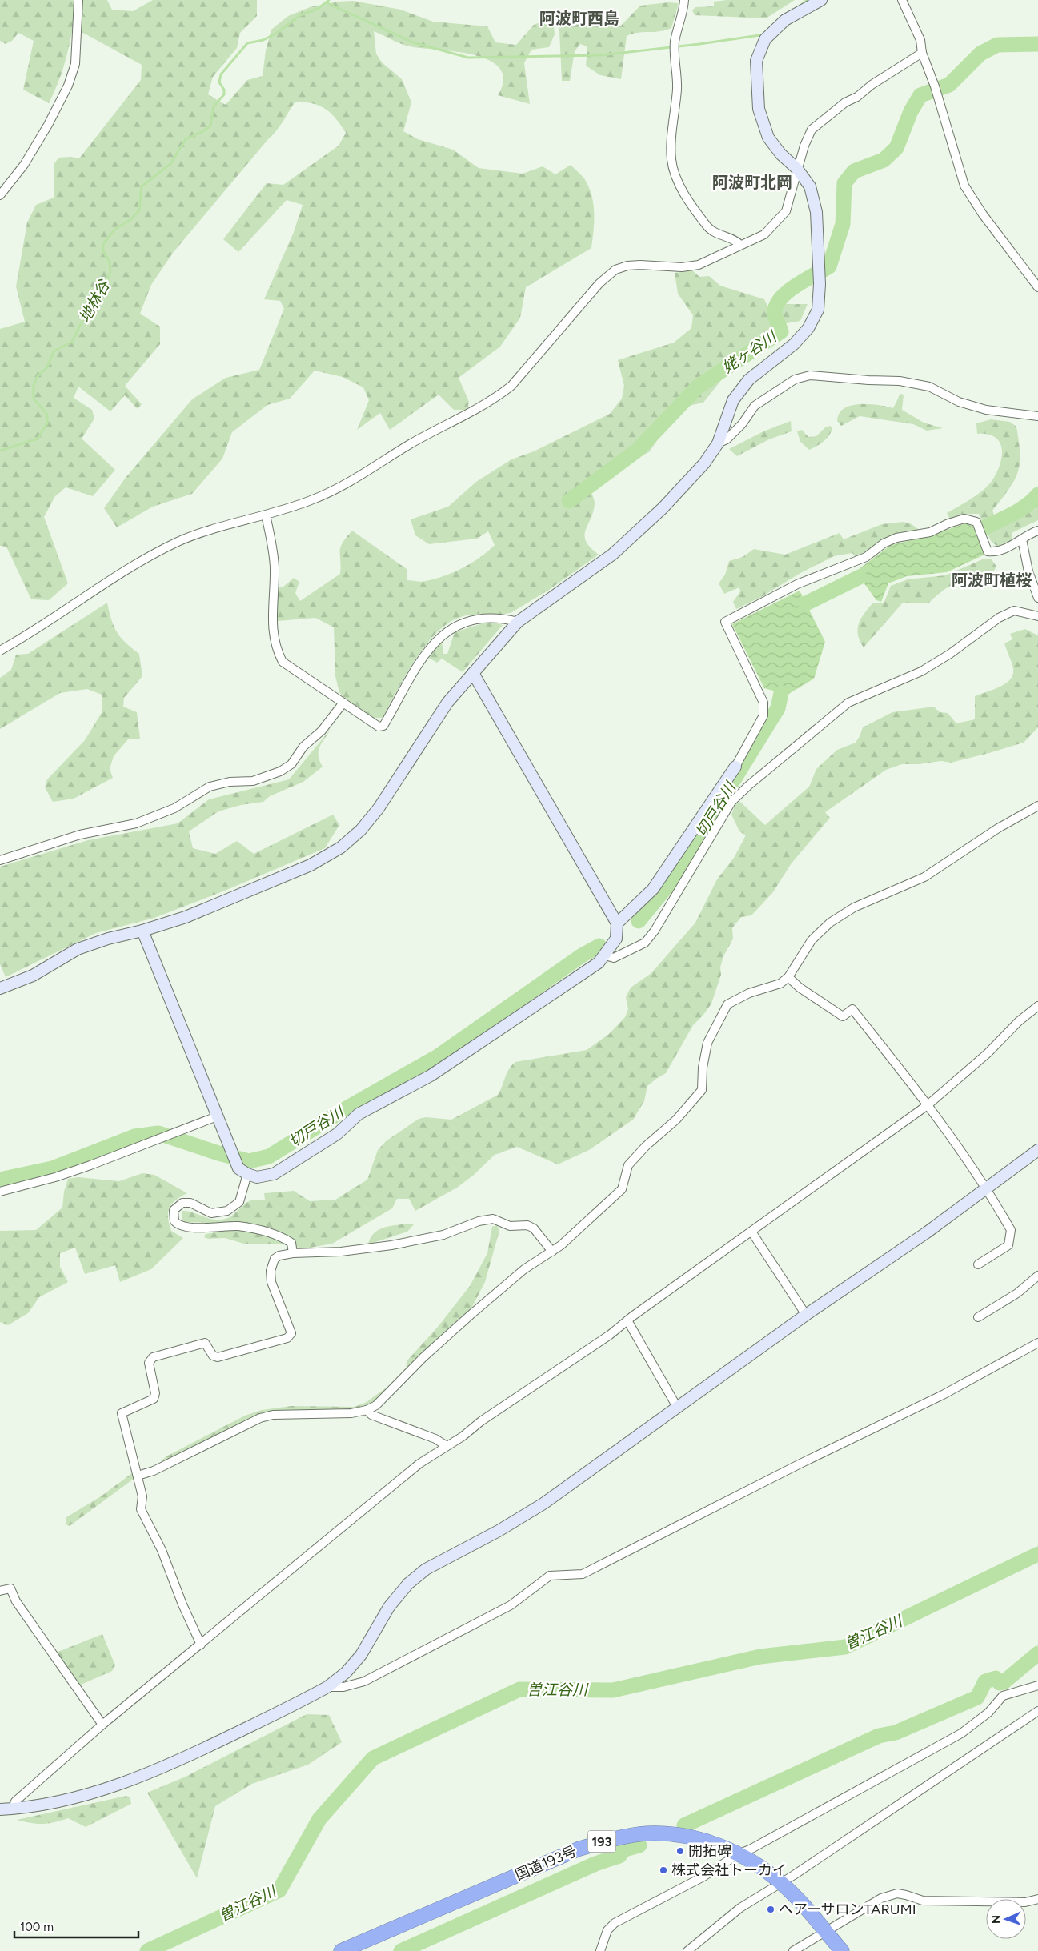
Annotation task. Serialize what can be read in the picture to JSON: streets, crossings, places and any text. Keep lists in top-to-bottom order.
{
  "streets": {
    "highway": ["193", "国道193号"]
  },
  "districts": ["阿波町西島", "阿波町北岡", "阿波町植桜"],
  "water": [
    "地林谷",
    "姥ヶ谷川",
    "切戸谷川",
    "曽江谷川"
  ],
  "places": ["開拓碑", "株式会社トーカイ", "ヘアーサロンTARUMI"],
  "scale_bar": "100 m",
  "north": "left"
}
